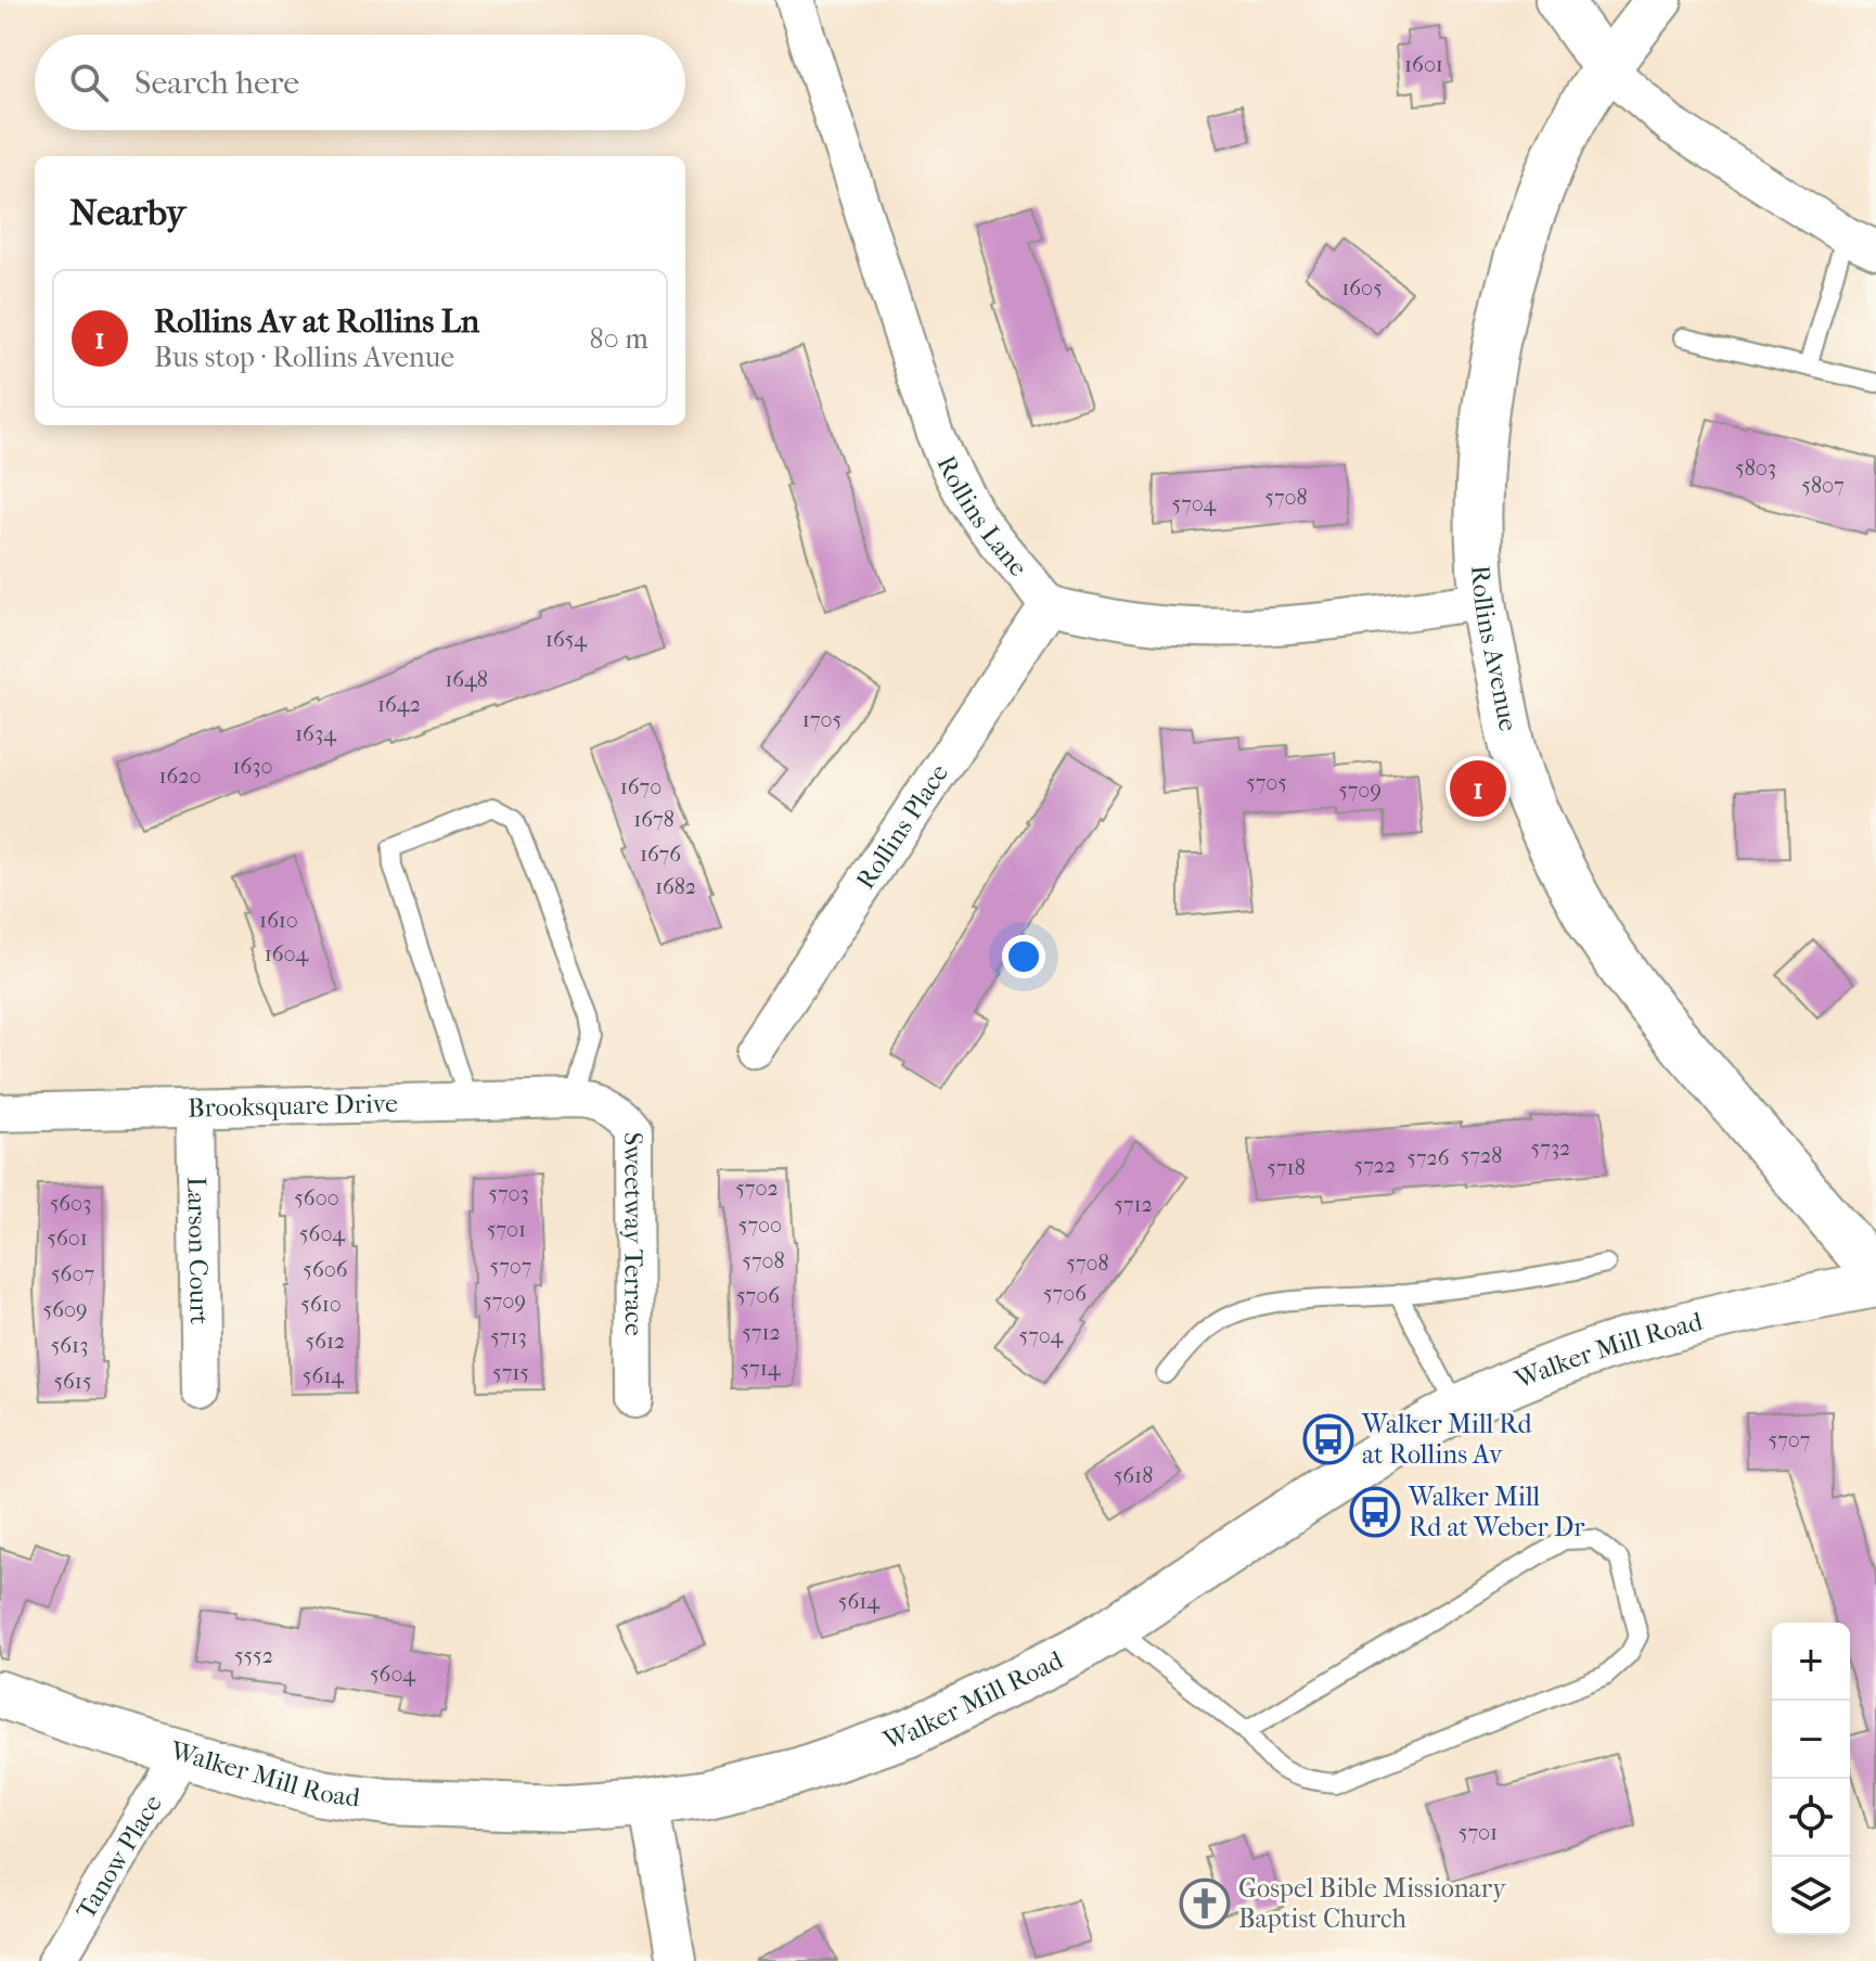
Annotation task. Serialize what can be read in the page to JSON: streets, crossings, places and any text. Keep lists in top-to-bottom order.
{
  "streets": {
    "street": [
      "Rollins Lane",
      "Rollins Avenue",
      "Rollins Place",
      "Brooksquare Drive",
      "Sweetway Terrace",
      "Larson Court",
      "Walker Mill Road",
      "Tanow Place"
    ]
  },
  "crossings": [
    ["Rollins Lane", "Rollins Place"],
    ["Brooksquare Drive", "Sweetway Terrace"],
    ["Brooksquare Drive", "Larson Court"],
    ["Walker Mill Road", "Tanow Place"]
  ],
  "places": {
    "bus stop": ["Walker Mill Rd at Rollins Av", "Walker Mill Rd at Weber Dr"],
    "church": ["Gospel Bible Missionary Baptist Church"]
  },
  "house_numbers": [
    "1601",
    "1605",
    "5803",
    "5807",
    "5708",
    "5704",
    "1654",
    "1648",
    "1642",
    "1705",
    "1634",
    "1630",
    "1620",
    "5705",
    "1670",
    "5709",
    "1678",
    "1676",
    "1682",
    "1610",
    "1604",
    "5732",
    "5728",
    "5726",
    "5722",
    "5718",
    "5702",
    "5703",
    "5600",
    "5603",
    "5712",
    "5700",
    "5701",
    "5604",
    "5601",
    "5708",
    "5708",
    "5707",
    "5606",
    "5607",
    "5706",
    "5706",
    "5709",
    "5610",
    "5609",
    "5712",
    "5704",
    "5713",
    "5612",
    "5613",
    "5714",
    "5715",
    "5614",
    "5615",
    "5707",
    "5618",
    "5614",
    "5552",
    "5604",
    "5701"
  ],
  "page": {
    "search": "Search here",
    "heading": "Nearby",
    "list": [
      {
        "mark": "1",
        "name": "Rollins Av at Rollins Ln",
        "note": "Bus stop · Rollins Avenue",
        "value": "80 m"
      }
    ],
    "pins": "1",
    "map_buttons": ["+", "−"]
  }
}
